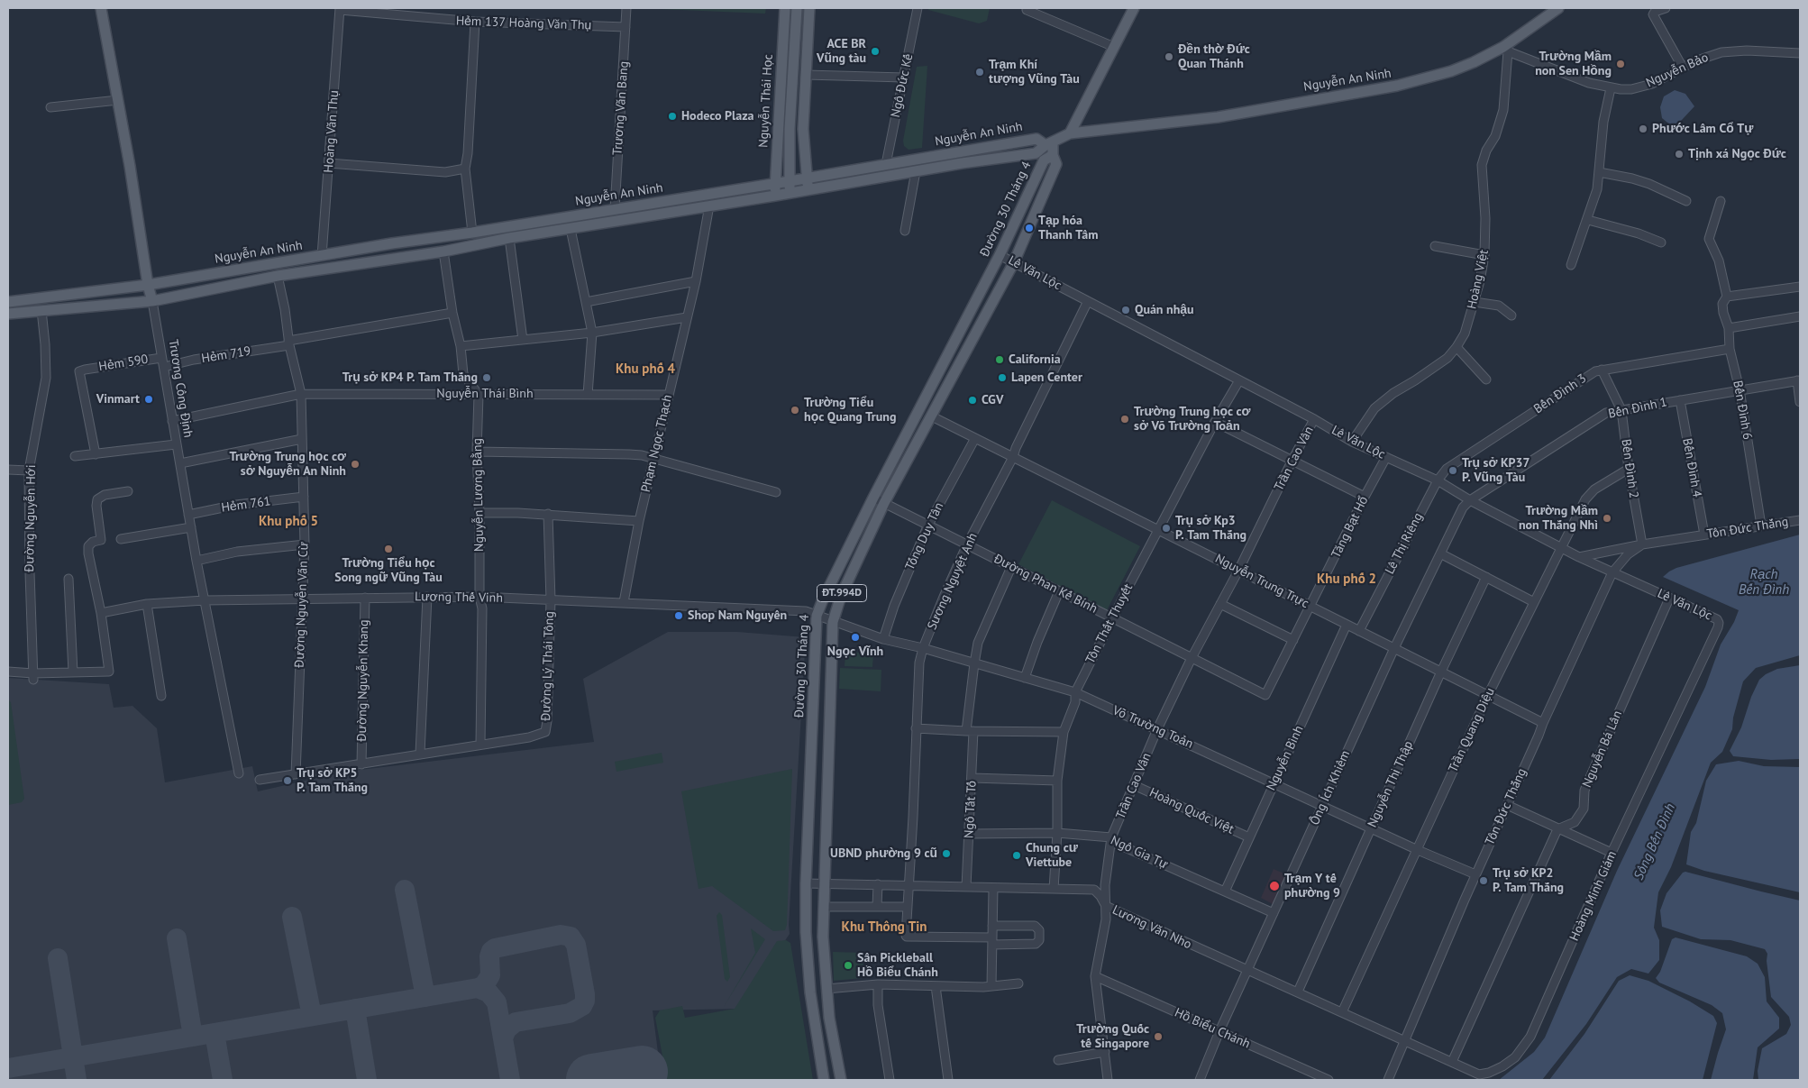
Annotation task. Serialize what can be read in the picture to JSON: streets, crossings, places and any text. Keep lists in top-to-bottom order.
{
  "streets": {
    "main road": [
      "Nguyễn An Ninh",
      "Nguyễn Thái Học",
      "Đường 30 Tháng 4",
      "Trương Công Định",
      "ĐT.994D"
    ],
    "street": [
      "Hẻm 137 Hoàng Văn Thụ",
      "Nguyễn Bảo",
      "Ngô Đức Kế",
      "Trương Văn Bang",
      "Hoàng Văn Thụ",
      "Lê Văn Lộc",
      "Hoàng Việt",
      "Hẻm 719",
      "Hẻm 590",
      "Nguyễn Thái Bình",
      "Bến Đình 3",
      "Bến Đình 1",
      "Bến Đình 6",
      "Phạm Ngọc Thạch",
      "Trần Cao Vân",
      "Bến Đình 4",
      "Bến Đình 2",
      "Nguyễn Lương Bằng",
      "Hẻm 761",
      "Đường Nguyễn Hới",
      "Tăng Bạt Hổ",
      "Tôn Đức Thắng",
      "Tống Duy Tân",
      "Lê Thị Riêng",
      "Sương Nguyệt Anh",
      "Nguyễn Trung Trực",
      "Đường Phan Kế Bính",
      "Lương Thế Vinh",
      "Đường Nguyễn Văn Cừ",
      "Tôn Thất Thuyết",
      "Đường Lý Thái Tông",
      "Đường Nguyễn Khang",
      "Võ Trường Toản",
      "Trần Quang Diệu",
      "Nguyễn Bá Lân",
      "Nguyễn Bình",
      "Nguyễn Thị Thập",
      "Ông Ích Khiêm",
      "Ngô Tất Tố",
      "Hoàng Quốc Việt",
      "Ngô Gia Tự",
      "Hoàng Minh Giám",
      "Lương Văn Nho",
      "Hồ Biểu Chánh"
    ]
  },
  "crossings": [
    ["Hẻm 137 Hoàng Văn Thụ", "Trương Văn Bang"],
    ["Hẻm 137 Hoàng Văn Thụ", "Hoàng Văn Thụ"],
    ["Nguyễn Bảo", "Nguyễn An Ninh"],
    ["Nguyễn Bảo", "Hoàng Việt"],
    ["Nguyễn An Ninh", "Ngô Đức Kế"],
    ["Nguyễn An Ninh", "Nguyễn Thái Học"],
    ["Nguyễn An Ninh", "Trương Văn Bang"],
    ["Nguyễn An Ninh", "Hoàng Văn Thụ"],
    ["Nguyễn An Ninh", "Hoàng Việt"],
    ["Nguyễn An Ninh", "Trương Công Định"],
    ["Nguyễn An Ninh", "Phạm Ngọc Thạch"],
    ["Nguyễn An Ninh", "Đường Nguyễn Hới"],
    ["Nguyễn An Ninh", "Đường Nguyễn Văn Cừ"],
    ["Đường 30 Tháng 4", "Lê Văn Lộc"],
    ["Đường 30 Tháng 4", "Đường Phan Kế Bính"],
    ["Đường 30 Tháng 4", "ĐT.994D"],
    ["Đường 30 Tháng 4", "Lương Thế Vinh"],
    ["Đường 30 Tháng 4", "Võ Trường Toản"],
    ["Đường 30 Tháng 4", "Lương Văn Nho"],
    ["Lê Văn Lộc", "Hoàng Việt"],
    ["Lê Văn Lộc", "Bến Đình 3"],
    ["Lê Văn Lộc", "Bến Đình 1"],
    ["Lê Văn Lộc", "Trần Cao Vân"],
    ["Lê Văn Lộc", "Tăng Bạt Hổ"],
    ["Lê Văn Lộc", "Tôn Đức Thắng"],
    ["Lê Văn Lộc", "Lê Thị Riêng"],
    ["Lê Văn Lộc", "Sương Nguyệt Anh"],
    ["Lê Văn Lộc", "ĐT.994D"],
    ["Lê Văn Lộc", "Tôn Thất Thuyết"],
    ["Lê Văn Lộc", "Trần Quang Diệu"],
    ["Lê Văn Lộc", "Nguyễn Bá Lân"],
    ["Lê Văn Lộc", "Ông Ích Khiêm"],
    ["Lê Văn Lộc", "Hoàng Minh Giám"],
    ["Hẻm 719", "Trương Công Định"],
    ["Hẻm 719", "Đường Nguyễn Văn Cừ"],
    ["Hẻm 590", "Trương Công Định"],
    ["Trương Công Định", "Nguyễn Thái Bình"],
    ["Trương Công Định", "Hẻm 761"],
    ["Trương Công Định", "Lương Thế Vinh"],
    ["Nguyễn Thái Bình", "Phạm Ngọc Thạch"],
    ["Nguyễn Thái Bình", "Nguyễn Lương Bằng"],
    ["Nguyễn Thái Bình", "Đường Nguyễn Văn Cừ"],
    ["Bến Đình 3", "Bến Đình 6"],
    ["Bến Đình 3", "Bến Đình 2"],
    ["Bến Đình 3", "Lê Thị Riêng"],
    ["Bến Đình 1", "Bến Đình 6"],
    ["Bến Đình 1", "Bến Đình 4"],
    ["Bến Đình 1", "Bến Đình 2"],
    ["Bến Đình 1", "Ông Ích Khiêm"],
    ["Bến Đình 6", "Tôn Đức Thắng"],
    ["Phạm Ngọc Thạch", "Lương Thế Vinh"],
    ["Trần Cao Vân", "Nguyễn Trung Trực"],
    ["Trần Cao Vân", "Đường Phan Kế Bính"],
    ["Trần Cao Vân", "Võ Trường Toản"],
    ["Trần Cao Vân", "Hoàng Quốc Việt"],
    ["Trần Cao Vân", "Ngô Gia Tự"],
    ["Trần Cao Vân", "Lương Văn Nho"],
    ["Trần Cao Vân", "Hồ Biểu Chánh"],
    ["Bến Đình 4", "Tôn Đức Thắng"],
    ["Bến Đình 2", "Tôn Đức Thắng"],
    ["Bến Đình 2", "Trần Quang Diệu"],
    ["Nguyễn Lương Bằng", "Lương Thế Vinh"],
    ["Nguyễn Lương Bằng", "Đường Lý Thái Tông"],
    ["Hẻm 761", "Đường Nguyễn Văn Cừ"],
    ["Tăng Bạt Hổ", "Nguyễn Trung Trực"],
    ["Tăng Bạt Hổ", "Đường Phan Kế Bính"],
    ["Tôn Đức Thắng", "Nguyễn Trung Trực"],
    ["Tôn Đức Thắng", "Võ Trường Toản"],
    ["Tôn Đức Thắng", "Hoàng Minh Giám"],
    ["Tôn Đức Thắng", "Lương Văn Nho"],
    ["Tống Duy Tân", "Nguyễn Trung Trực"],
    ["Tống Duy Tân", "Đường Phan Kế Bính"],
    ["Tống Duy Tân", "Võ Trường Toản"],
    ["Lê Thị Riêng", "Nguyễn Trung Trực"],
    ["Sương Nguyệt Anh", "Nguyễn Trung Trực"],
    ["Sương Nguyệt Anh", "Đường Phan Kế Bính"],
    ["Sương Nguyệt Anh", "Võ Trường Toản"],
    ["Sương Nguyệt Anh", "Lương Văn Nho"],
    ["Nguyễn Trung Trực", "ĐT.994D"],
    ["Nguyễn Trung Trực", "Tôn Thất Thuyết"],
    ["Nguyễn Trung Trực", "Trần Quang Diệu"],
    ["Nguyễn Trung Trực", "Nguyễn Bình"],
    ["Nguyễn Trung Trực", "Nguyễn Thị Thập"],
    ["Nguyễn Trung Trực", "Ông Ích Khiêm"],
    ["Đường Phan Kế Bính", "ĐT.994D"],
    ["Đường Phan Kế Bính", "Tôn Thất Thuyết"],
    ["Đường Phan Kế Bính", "Ngô Tất Tố"],
    ["ĐT.994D", "Võ Trường Toản"],
    ["ĐT.994D", "Lương Văn Nho"],
    ["Lương Thế Vinh", "Đường Nguyễn Văn Cừ"],
    ["Lương Thế Vinh", "Đường Lý Thái Tông"],
    ["Lương Thế Vinh", "Đường Nguyễn Khang"],
    ["Lương Thế Vinh", "Võ Trường Toản"],
    ["Tôn Thất Thuyết", "Võ Trường Toản"],
    ["Tôn Thất Thuyết", "Ngô Gia Tự"],
    ["Tôn Thất Thuyết", "Lương Văn Nho"],
    ["Võ Trường Toản", "Trần Quang Diệu"],
    ["Võ Trường Toản", "Nguyễn Bình"],
    ["Võ Trường Toản", "Nguyễn Thị Thập"],
    ["Võ Trường Toản", "Ông Ích Khiêm"],
    ["Võ Trường Toản", "Ngô Tất Tố"],
    ["Trần Quang Diệu", "Lương Văn Nho"],
    ["Nguyễn Bình", "Hoàng Quốc Việt"],
    ["Nguyễn Bình", "Ngô Gia Tự"],
    ["Nguyễn Thị Thập", "Lương Văn Nho"],
    ["Ông Ích Khiêm", "Ngô Gia Tự"],
    ["Ông Ích Khiêm", "Lương Văn Nho"],
    ["Ông Ích Khiêm", "Hồ Biểu Chánh"],
    ["Ngô Tất Tố", "Ngô Gia Tự"],
    ["Ngô Tất Tố", "Lương Văn Nho"],
    ["Hoàng Minh Giám", "Lương Văn Nho"]
  ],
  "districts": [
    "Khu phố 4",
    "Khu phố 5",
    "Khu phố 2",
    "Khu Thông Tin"
  ],
  "water": ["Rạch Bến Đình", "Sông Bến Đình"],
  "places": [
    "ACE BR Vũng tàu",
    "Đền thờ Đức Quan Thánh",
    "Trường Mầm non Sen Hồng",
    "Trạm Khí tượng Vũng Tàu",
    "Hodeco Plaza",
    "Phước Lâm Cổ Tự",
    "Tịnh xá Ngọc Đức",
    "Tạp hóa Thanh Tâm",
    "Quán nhậu",
    "California",
    "Trụ sở KP4 P. Tam Thắng",
    "Lapen Center",
    "Vinmart",
    "CGV",
    "Trường Tiểu học Quang Trung",
    "Trường Trung học cơ sở Võ Trường Toản",
    "Trường Trung học cơ sở Nguyễn An Ninh",
    "Trụ sở KP37 P. Vũng Tàu",
    "Trường Mầm non Thắng Nhì",
    "Trụ sở Kp3 P. Tam Thắng",
    "Trường Tiểu học Song ngữ Vũng Tàu",
    "Shop Nam Nguyên",
    "Ngọc Vĩnh",
    "Trụ sở KP5 P. Tam Thắng",
    "UBND phường 9 cũ",
    "Chung cư Viettube",
    "Trụ sở KP2 P. Tam Thắng",
    "Trạm Y tế phường 9",
    "Sân Pickleball Hồ Biểu Chánh",
    "Trường Quốc tế Singapore"
  ]
}
